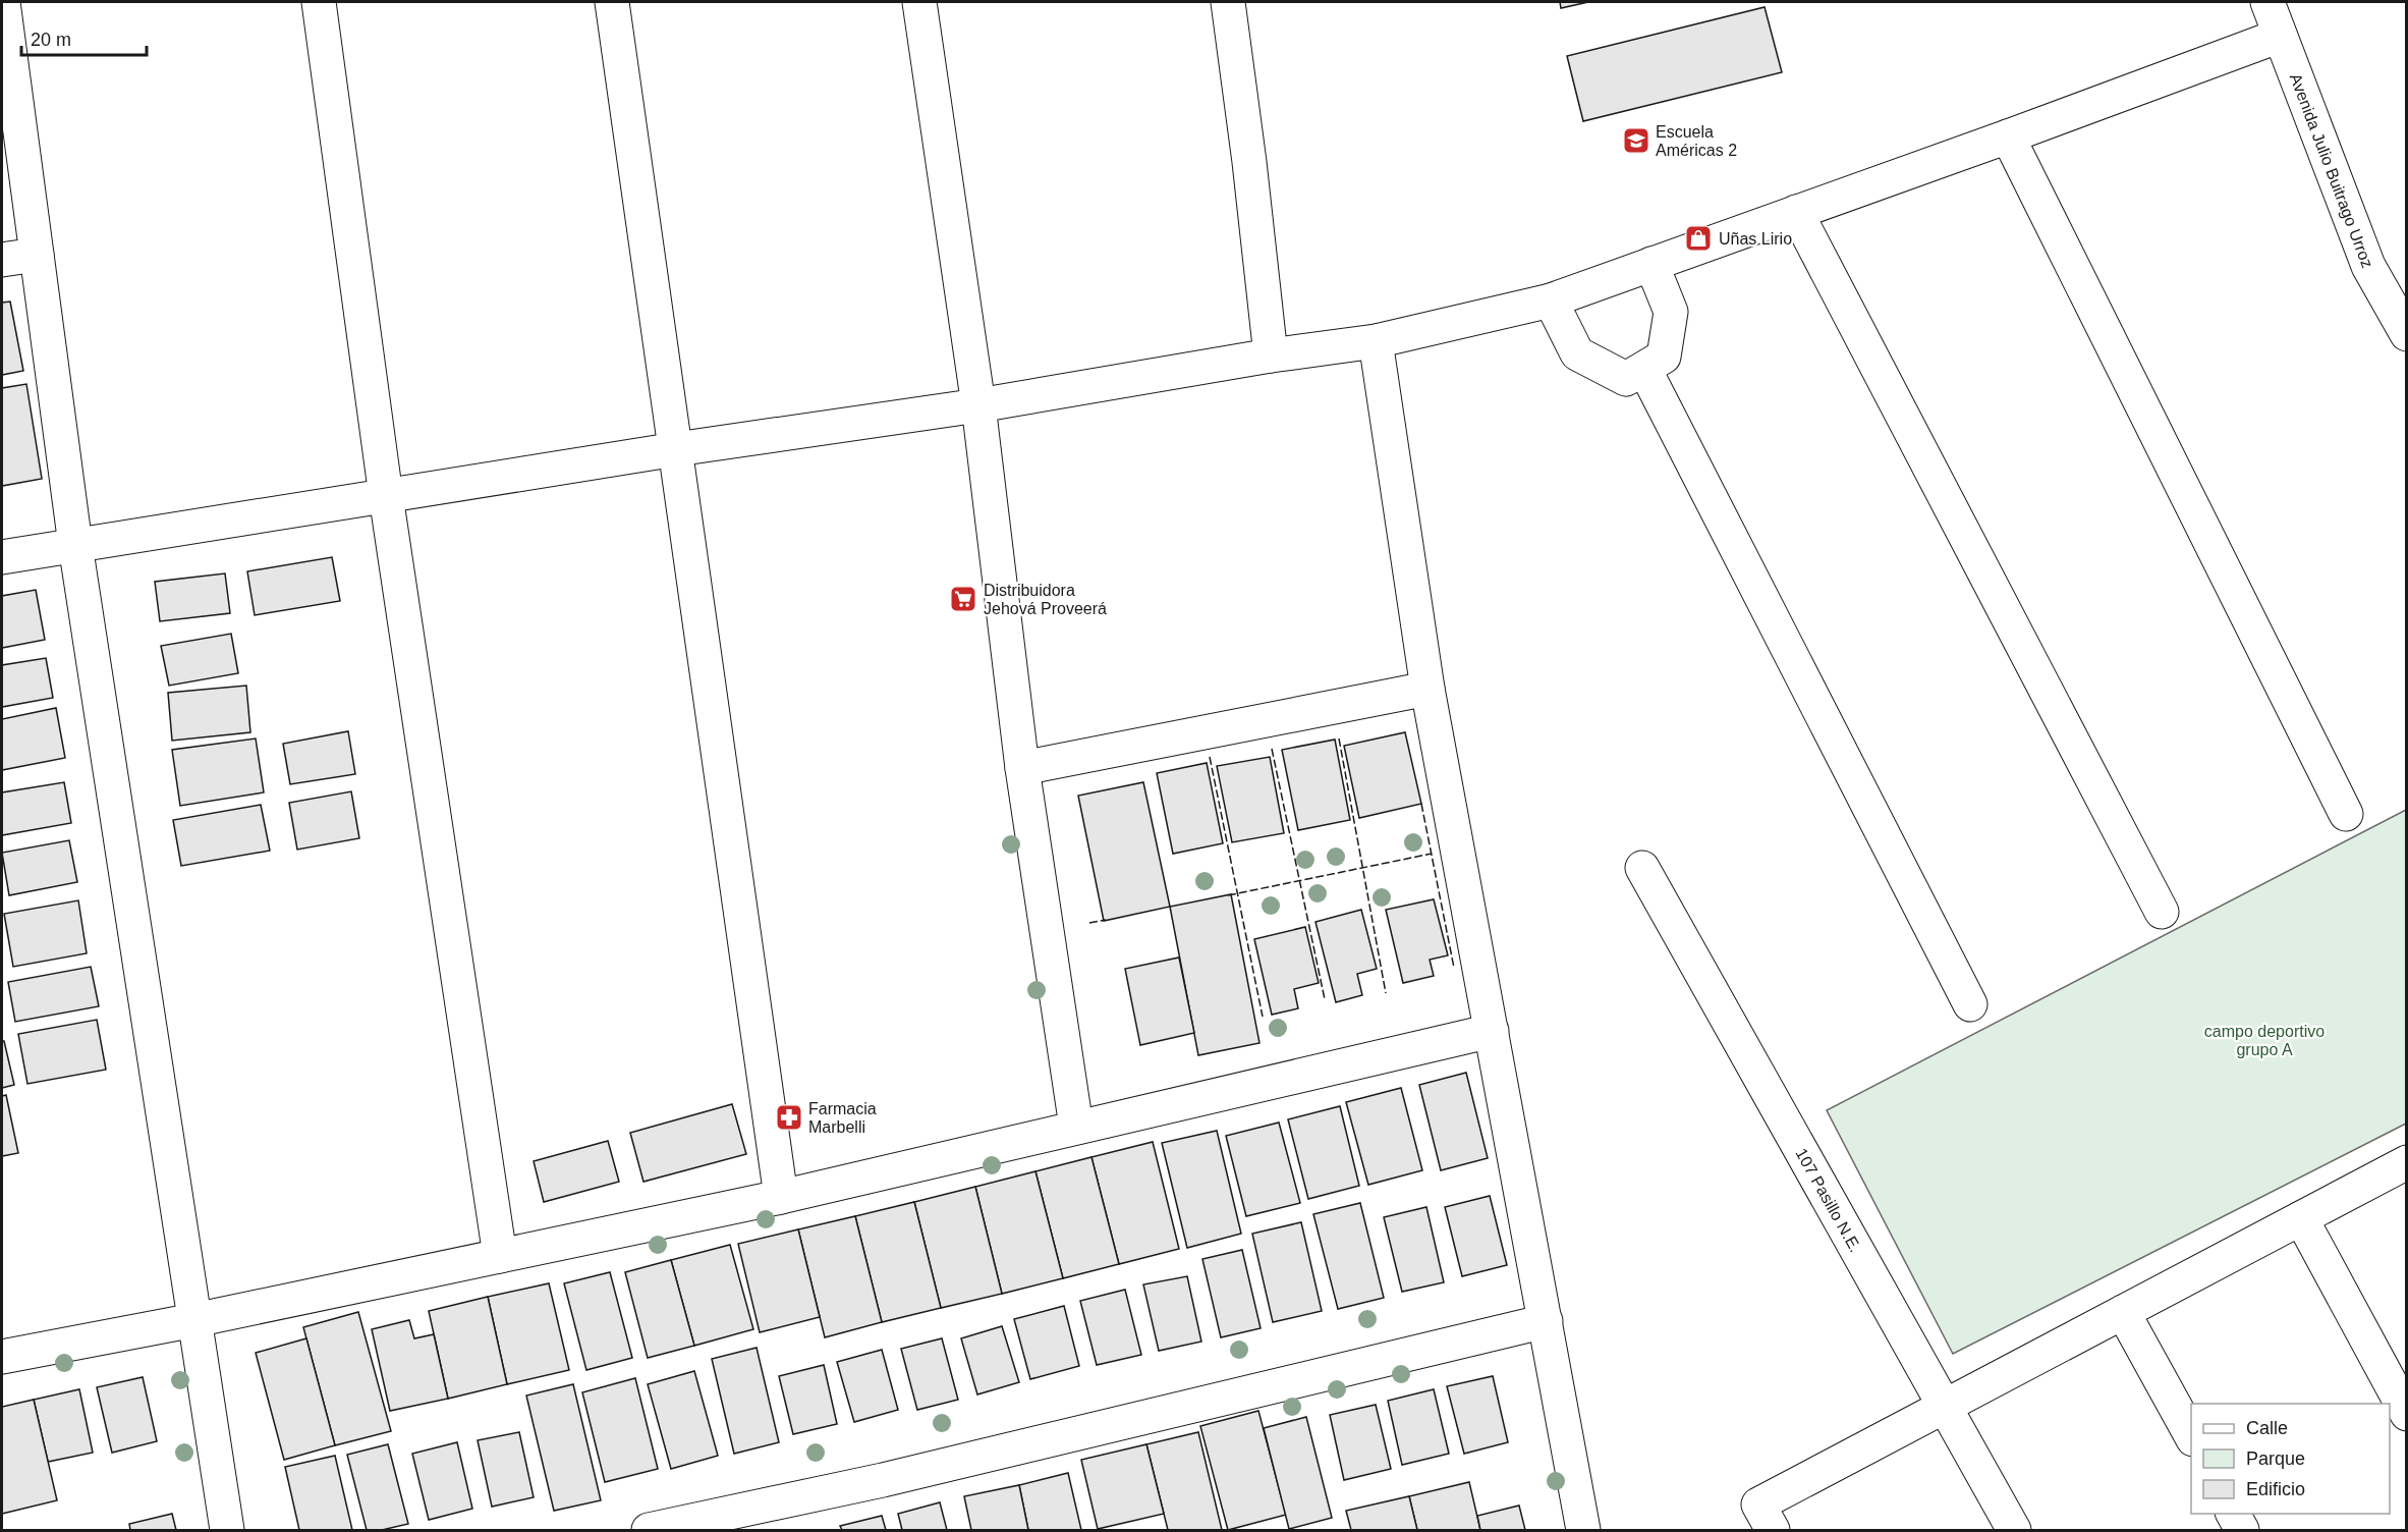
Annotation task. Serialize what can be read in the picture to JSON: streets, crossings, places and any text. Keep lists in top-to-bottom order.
{
  "streets": {
    "street": ["Avenida Julio Buitrago Urroz", "107 Pasillo N.E."]
  },
  "parks": ["campo deportivo grupo A"],
  "places": {
    "school or university": ["Escuela Américas 2"],
    "shop": ["Uñas Lirio"],
    "supermarket": ["Distribuidora Jehová Proveerá"],
    "pharmacy": ["Farmacia Marbelli"]
  },
  "legend": ["Calle", "Parque", "Edificio"],
  "scale_bar": "20 m"
}
